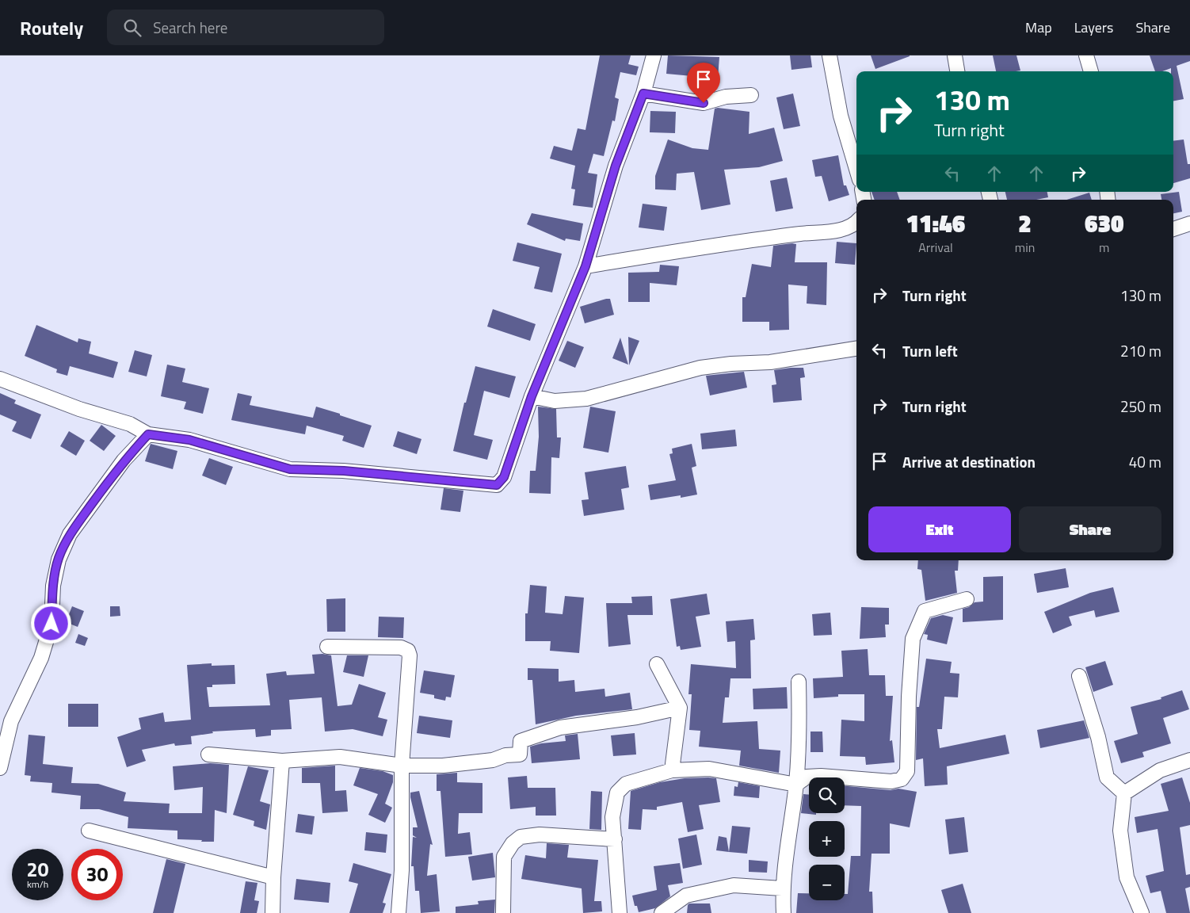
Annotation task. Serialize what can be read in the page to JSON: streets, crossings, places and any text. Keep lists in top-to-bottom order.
{
  "page": {
    "header": "Routely",
    "search": "Search here",
    "nav": ["Map", "Layers", "Share"],
    "turn": ["130 m", "Turn right"],
    "eta": [
      "11:46",
      "Arrival",
      "2",
      "min",
      "630",
      "m"
    ],
    "list": [
      {
        "name": "Turn right",
        "value": "130 m"
      },
      {
        "name": "Turn left",
        "value": "210 m"
      },
      {
        "name": "Turn right",
        "value": "250 m"
      },
      {
        "name": "Arrive at destination",
        "value": "40 m"
      }
    ],
    "buttons": ["Exit", "Share"],
    "map_buttons": ["+", "−"],
    "speed": "20 km/h",
    "limit": "30"
  }
}
